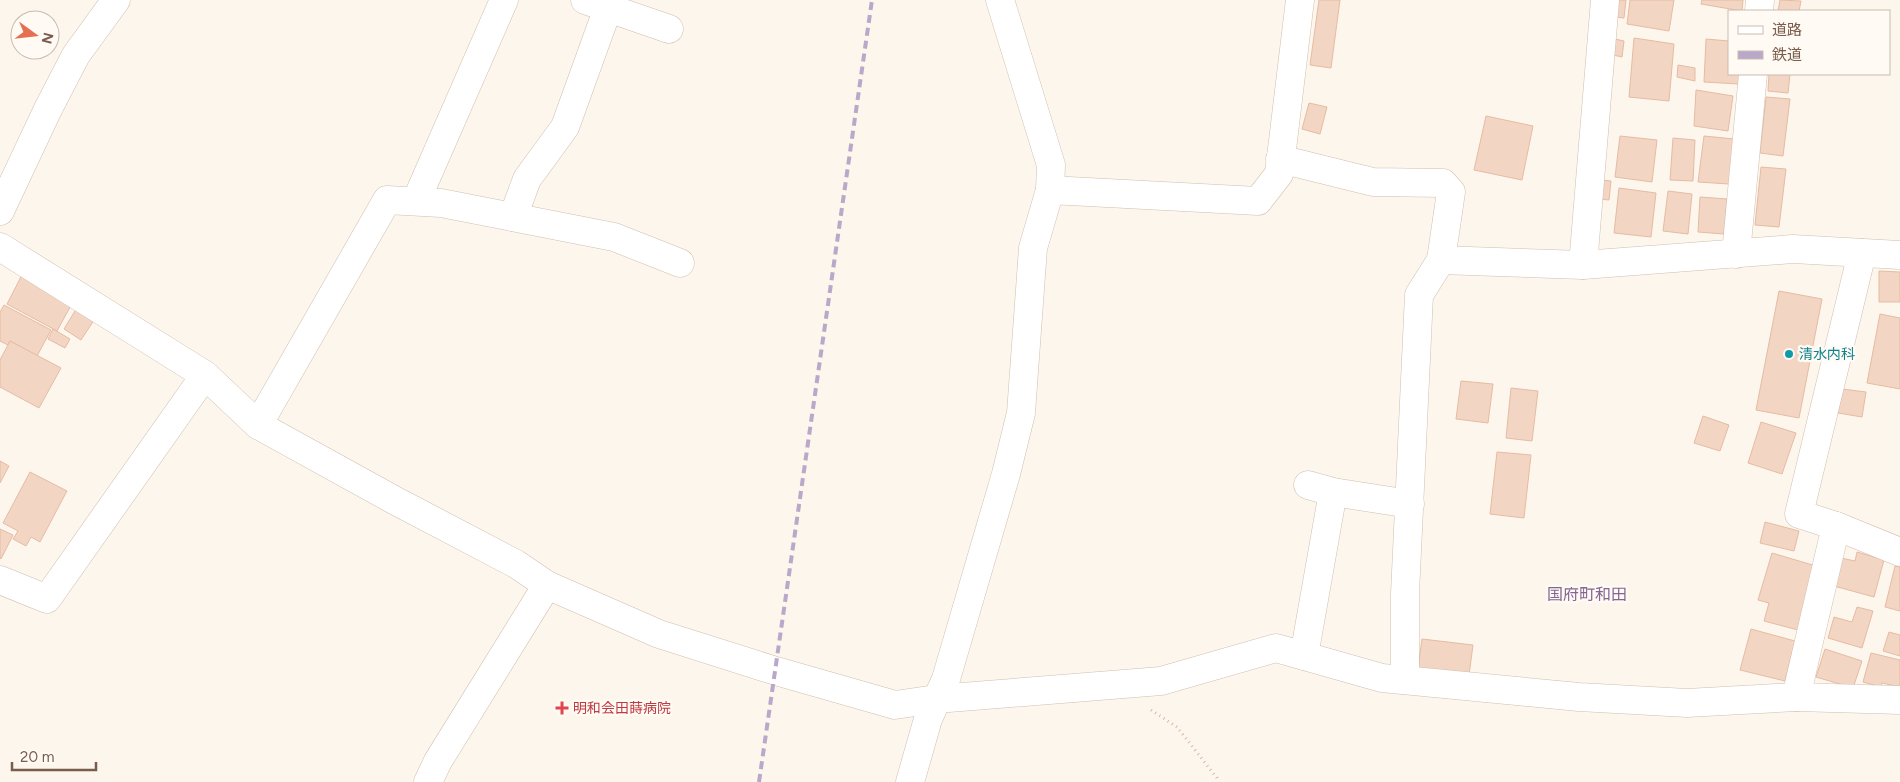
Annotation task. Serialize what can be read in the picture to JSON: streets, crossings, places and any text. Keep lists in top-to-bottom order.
{
  "districts": ["国府町和田"],
  "places": {
    "other": ["清水内科"],
    "health": ["明和会田蒔病院"]
  },
  "legend": ["道路", "鉄道"],
  "scale_bar": "20 m",
  "north": "right"
}
